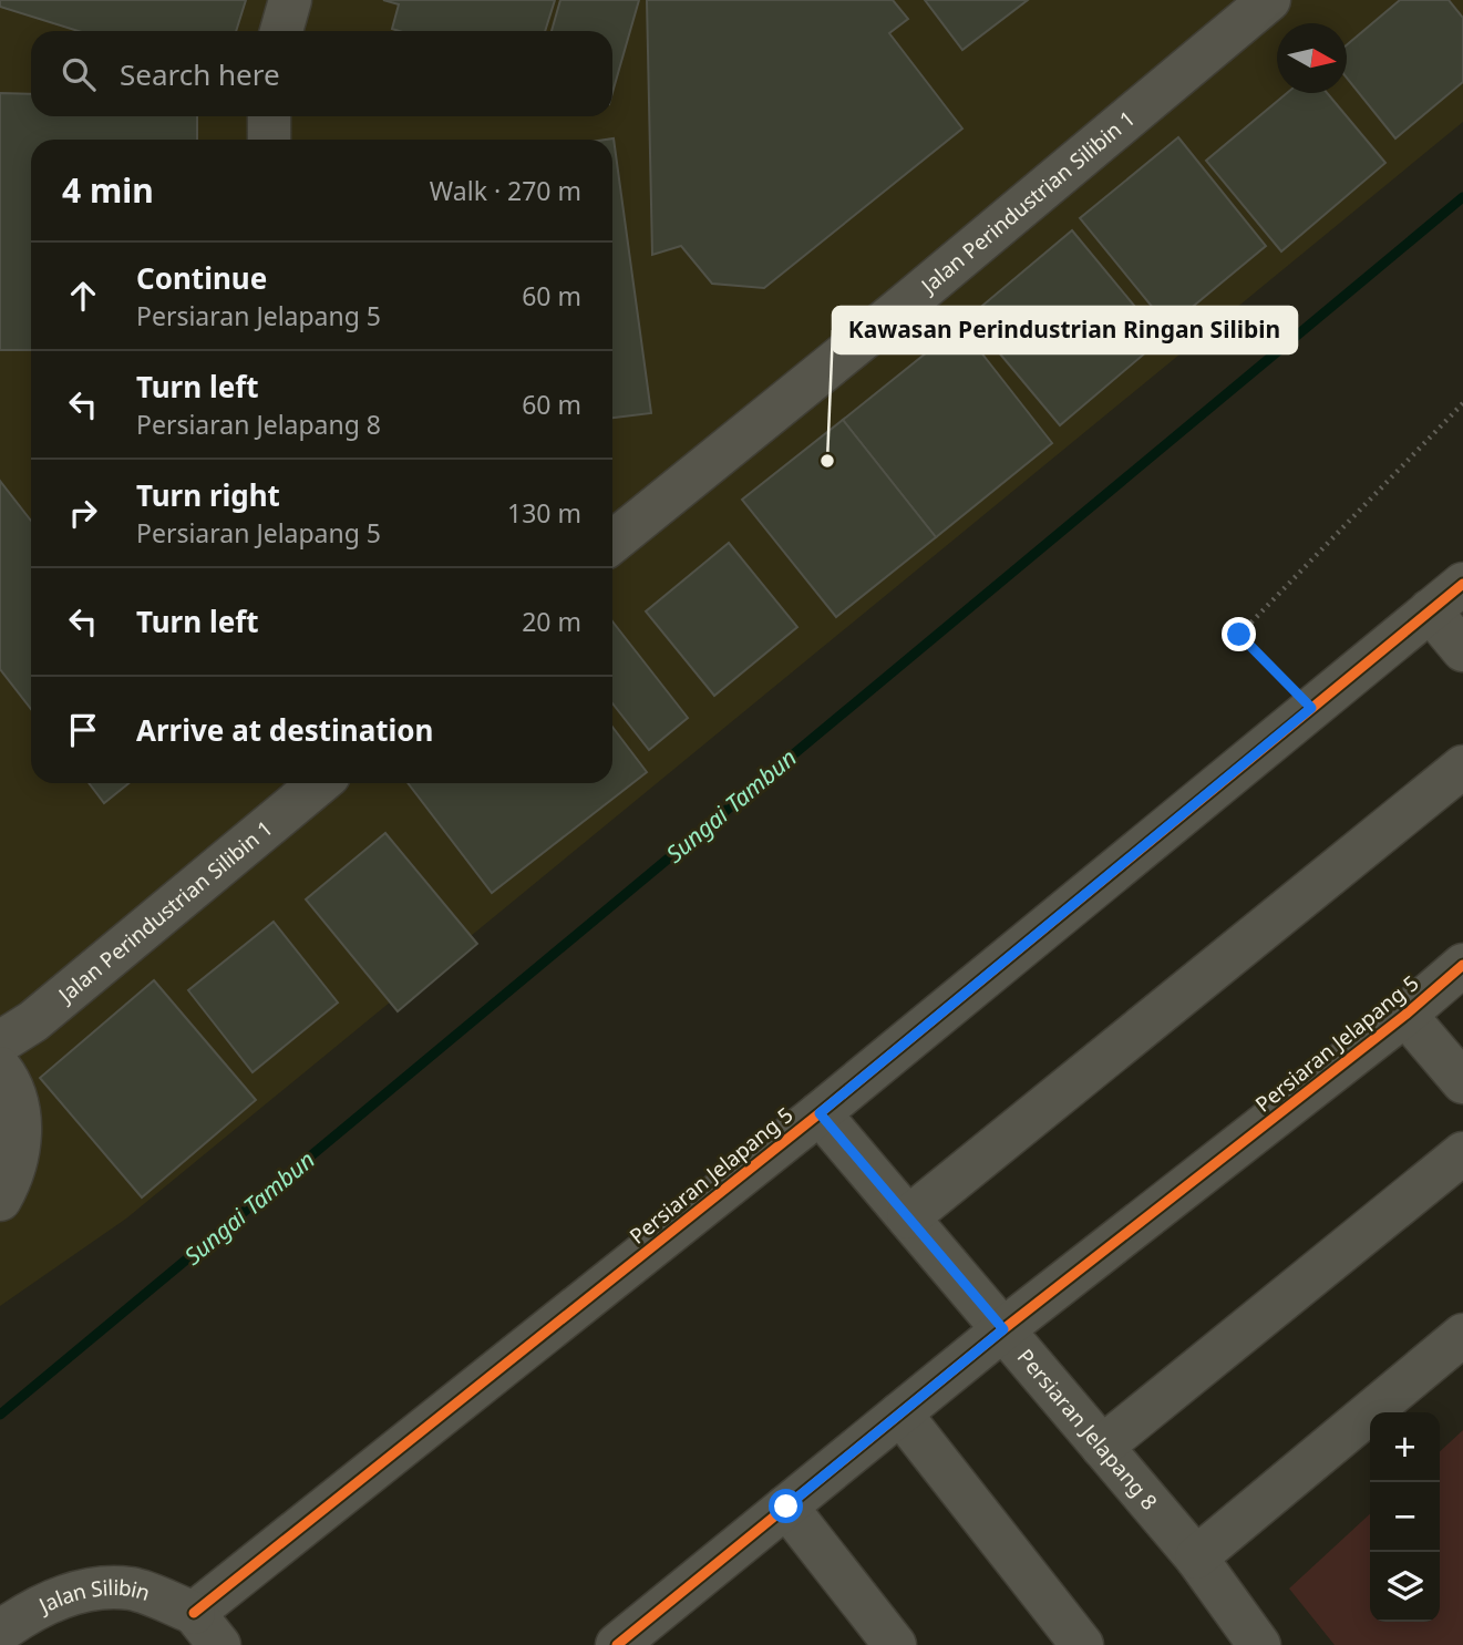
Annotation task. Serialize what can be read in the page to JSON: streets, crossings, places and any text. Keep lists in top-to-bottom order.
{
  "streets": {
    "street": [
      "Jalan Perindustrian Silibin 1",
      "Persiaran Jelapang 5",
      "Persiaran Jelapang 8",
      "Jalan Silibin"
    ]
  },
  "crossings": [
    ["Persiaran Jelapang 5", "Persiaran Jelapang 8"],
    ["Persiaran Jelapang 5", "Jalan Silibin"]
  ],
  "water": ["Sungai Tambun"],
  "places": ["Kawasan Perindustrian Ringan Silibin"],
  "north": "right",
  "page": {
    "search": "Search here",
    "heading": ["4 min", "Walk · 270 m"],
    "list": [
      ["Continue", "Persiaran Jelapang 5", "60 m"],
      ["Turn left", "Persiaran Jelapang 8", "60 m"],
      ["Turn right", "Persiaran Jelapang 5", "130 m"],
      ["Turn left", "20 m"],
      "Arrive at destination"
    ],
    "map_buttons": ["+", "−"]
  }
}
